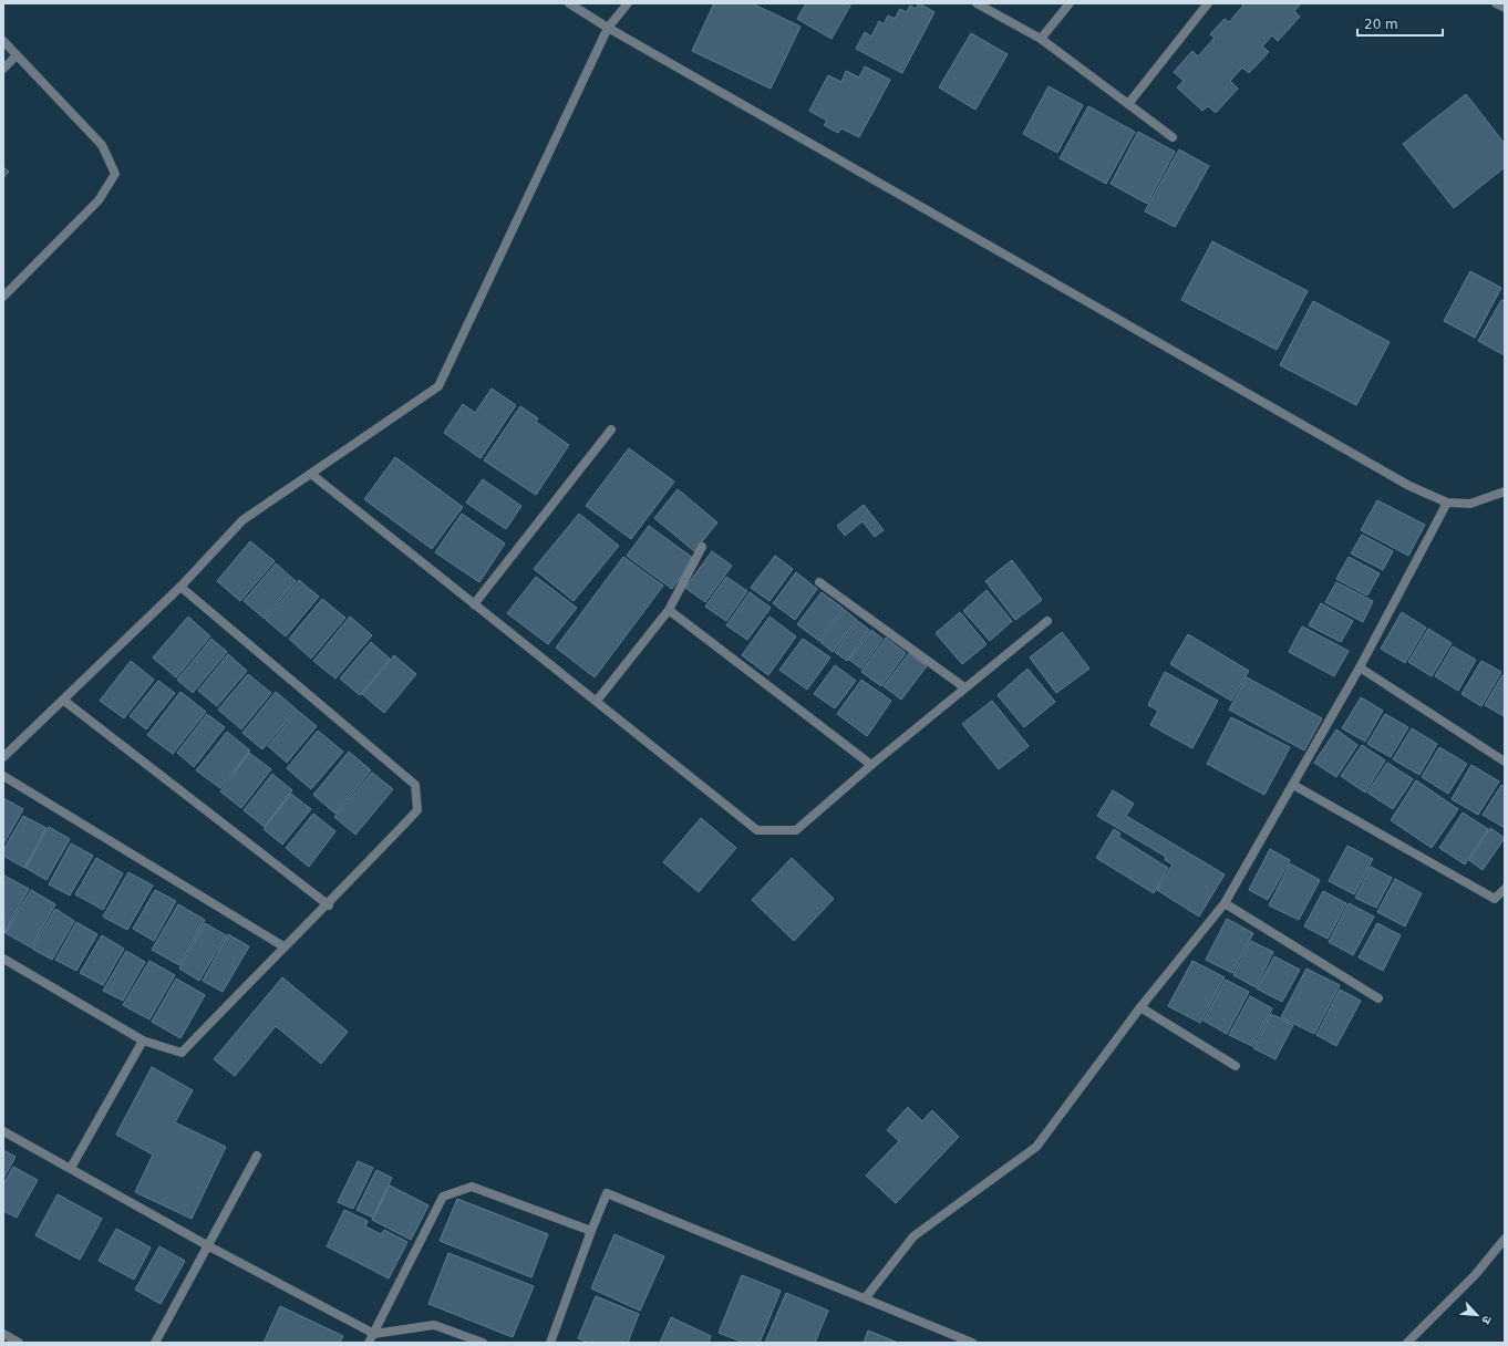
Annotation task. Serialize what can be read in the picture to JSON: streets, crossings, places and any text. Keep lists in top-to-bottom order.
{
  "scale_bar": "20 m",
  "north": "bottom right"
}
